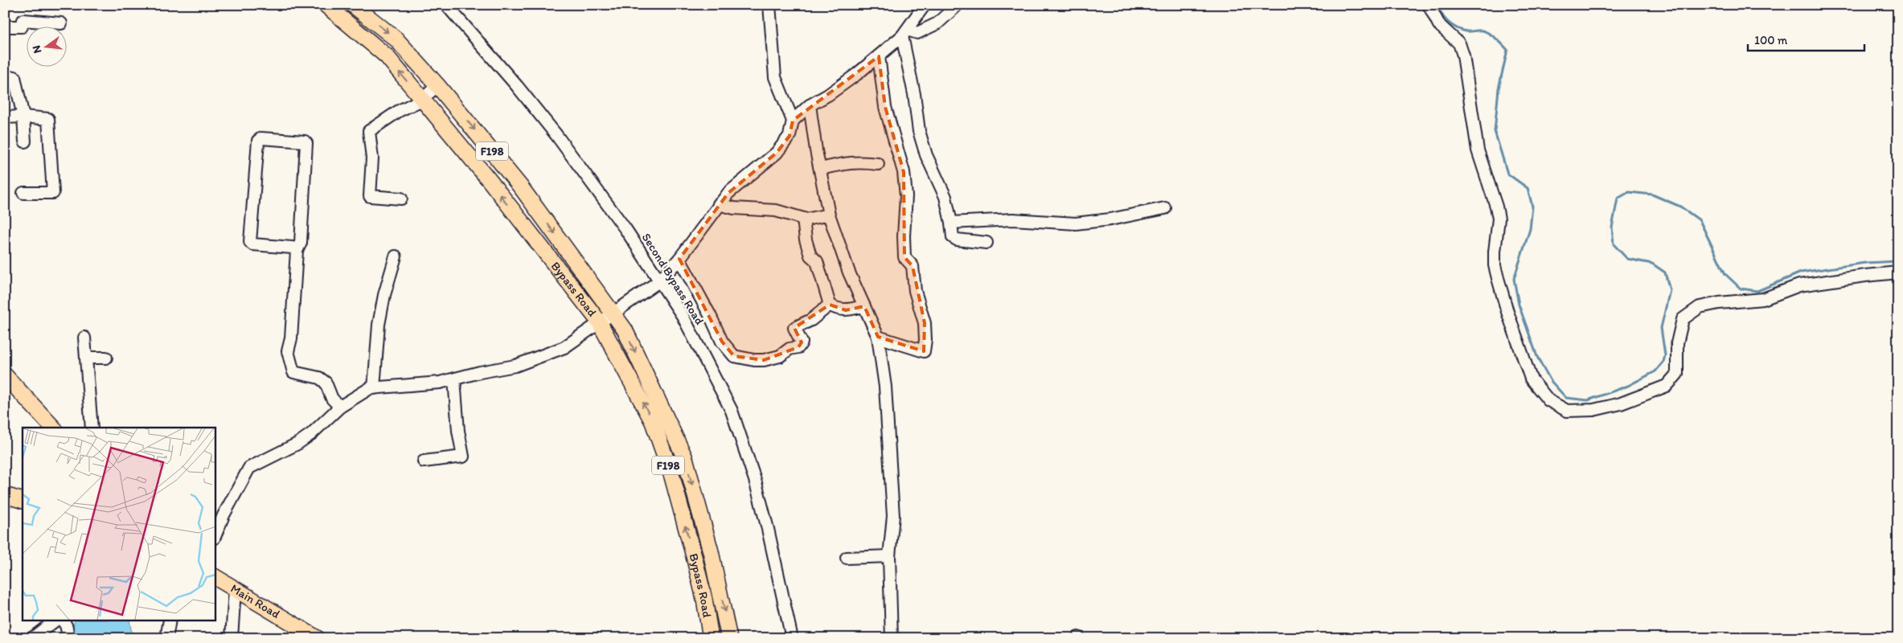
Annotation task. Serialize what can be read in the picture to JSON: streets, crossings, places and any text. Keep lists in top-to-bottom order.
{
  "streets": {
    "main road": ["F198", "Bypass Road", "Main Road"],
    "street": ["Second Bypass Road"]
  },
  "scale_bar": "100 m",
  "north": "left"
}
